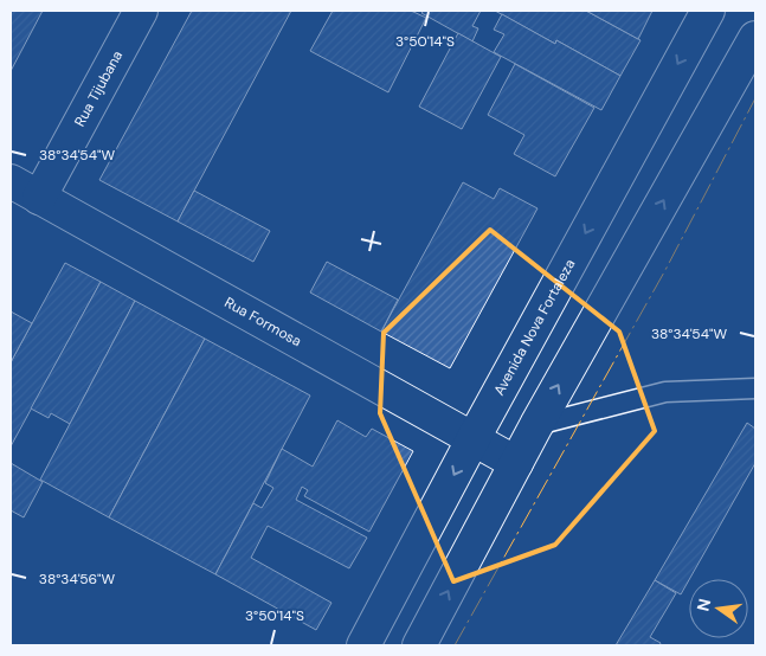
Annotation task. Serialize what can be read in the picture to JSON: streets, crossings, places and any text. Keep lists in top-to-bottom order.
{
  "streets": {
    "street": ["Rua Tijubana", "Rua Formosa", "Avenida Nova Fortaleza"]
  },
  "crossings": [
    ["Rua Tijubana", "Rua Formosa"],
    ["Rua Formosa", "Avenida Nova Fortaleza"]
  ],
  "north": "left",
  "coordinates": ["3°50'14\"S", "38°34'54\"W", "38°34'56\"W"]
}
